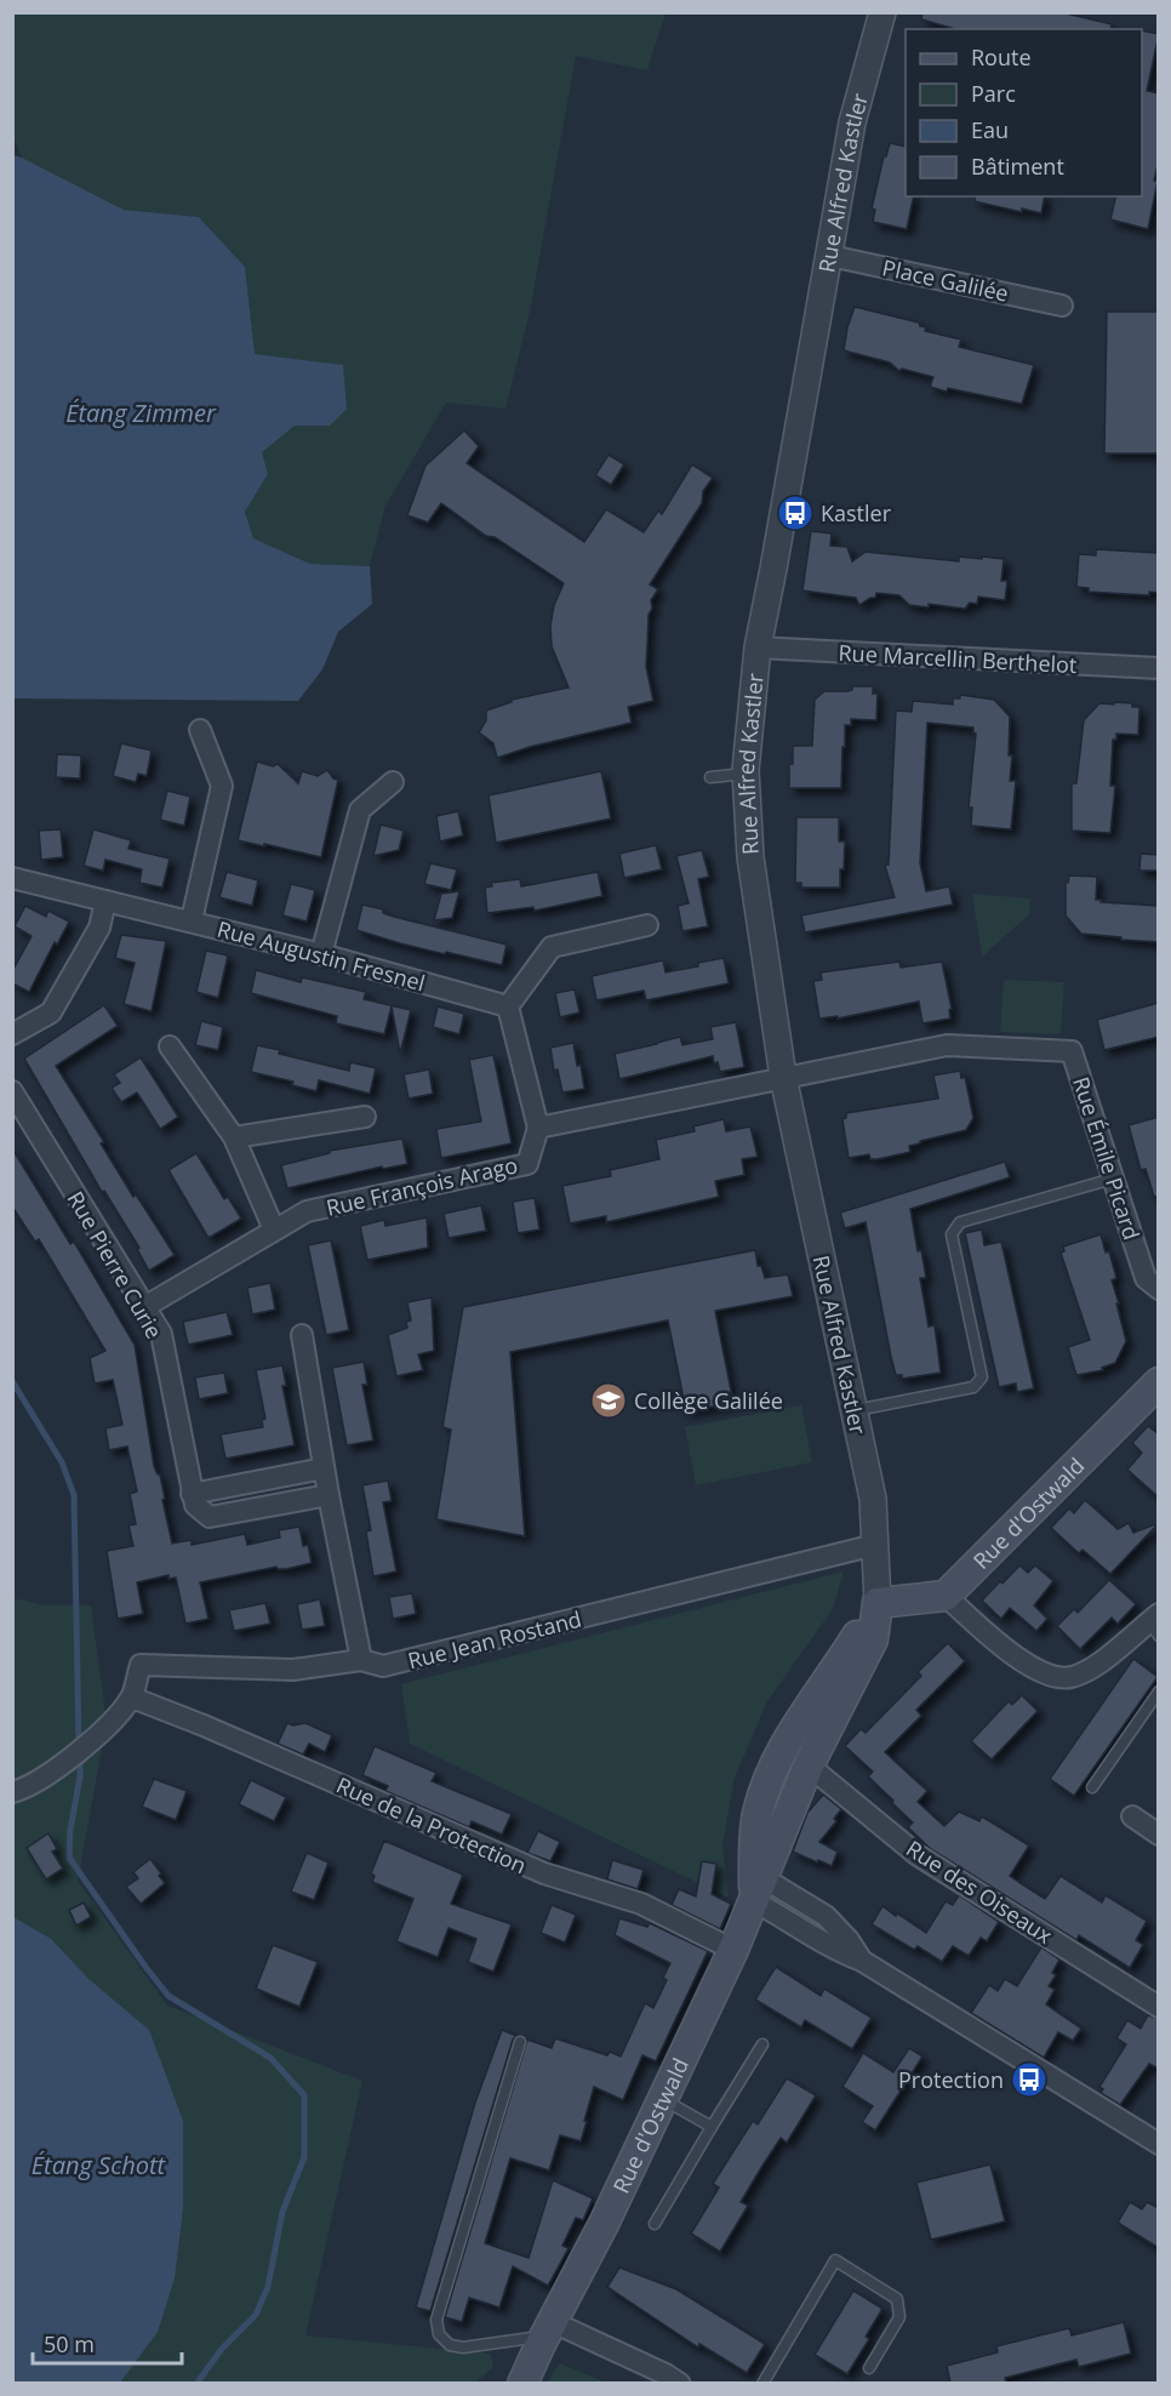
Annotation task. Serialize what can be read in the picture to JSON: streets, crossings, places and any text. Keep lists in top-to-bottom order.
{
  "streets": {
    "main road": ["Rue d'Ostwald"],
    "street": [
      "Rue Alfred Kastler",
      "Place Galilée",
      "Rue Marcellin Berthelot",
      "Rue Augustin Fresnel",
      "Rue Émile Picard",
      "Rue François Arago",
      "Rue Pierre Curie",
      "Rue Jean Rostand",
      "Rue de la Protection",
      "Rue des Oiseaux"
    ]
  },
  "crossings": [
    ["Rue Alfred Kastler", "Place Galilée"],
    ["Rue Alfred Kastler", "Rue Marcellin Berthelot"],
    ["Rue Alfred Kastler", "Rue Émile Picard"],
    ["Rue Alfred Kastler", "Rue d'Ostwald"],
    ["Rue Alfred Kastler", "Rue Jean Rostand"],
    ["Rue François Arago", "Rue Pierre Curie"],
    ["Rue d'Ostwald", "Rue de la Protection"],
    ["Rue d'Ostwald", "Rue des Oiseaux"],
    ["Rue Jean Rostand", "Rue de la Protection"]
  ],
  "water": ["Étang Zimmer", "Étang Schott"],
  "places": {
    "bus stop": ["Kastler", "Protection"],
    "school or university": ["Collège Galilée"]
  },
  "legend": [
    "Route",
    "Parc",
    "Eau",
    "Bâtiment"
  ],
  "scale_bar": "50 m"
}
